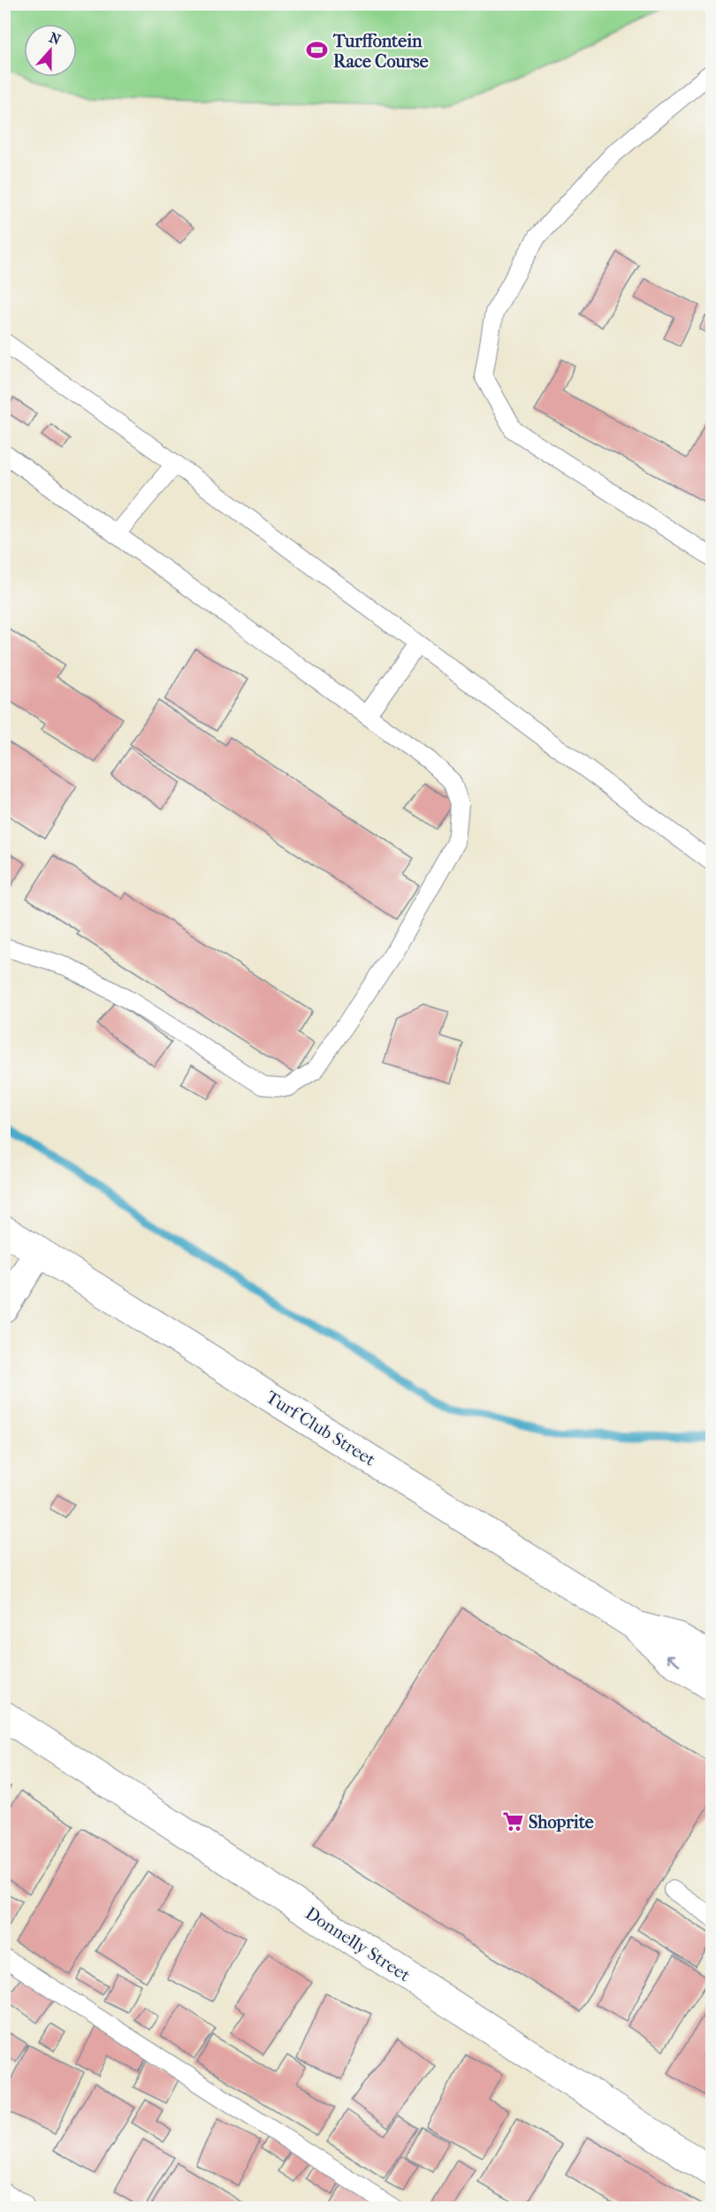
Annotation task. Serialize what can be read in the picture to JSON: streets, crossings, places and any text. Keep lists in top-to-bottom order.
{
  "streets": {
    "main road": ["Turf Club Street", "Donnelly Street"]
  },
  "places": {
    "sports": ["Turffontein Race Course"],
    "supermarket": ["Shoprite"]
  },
  "north": "top"
}
